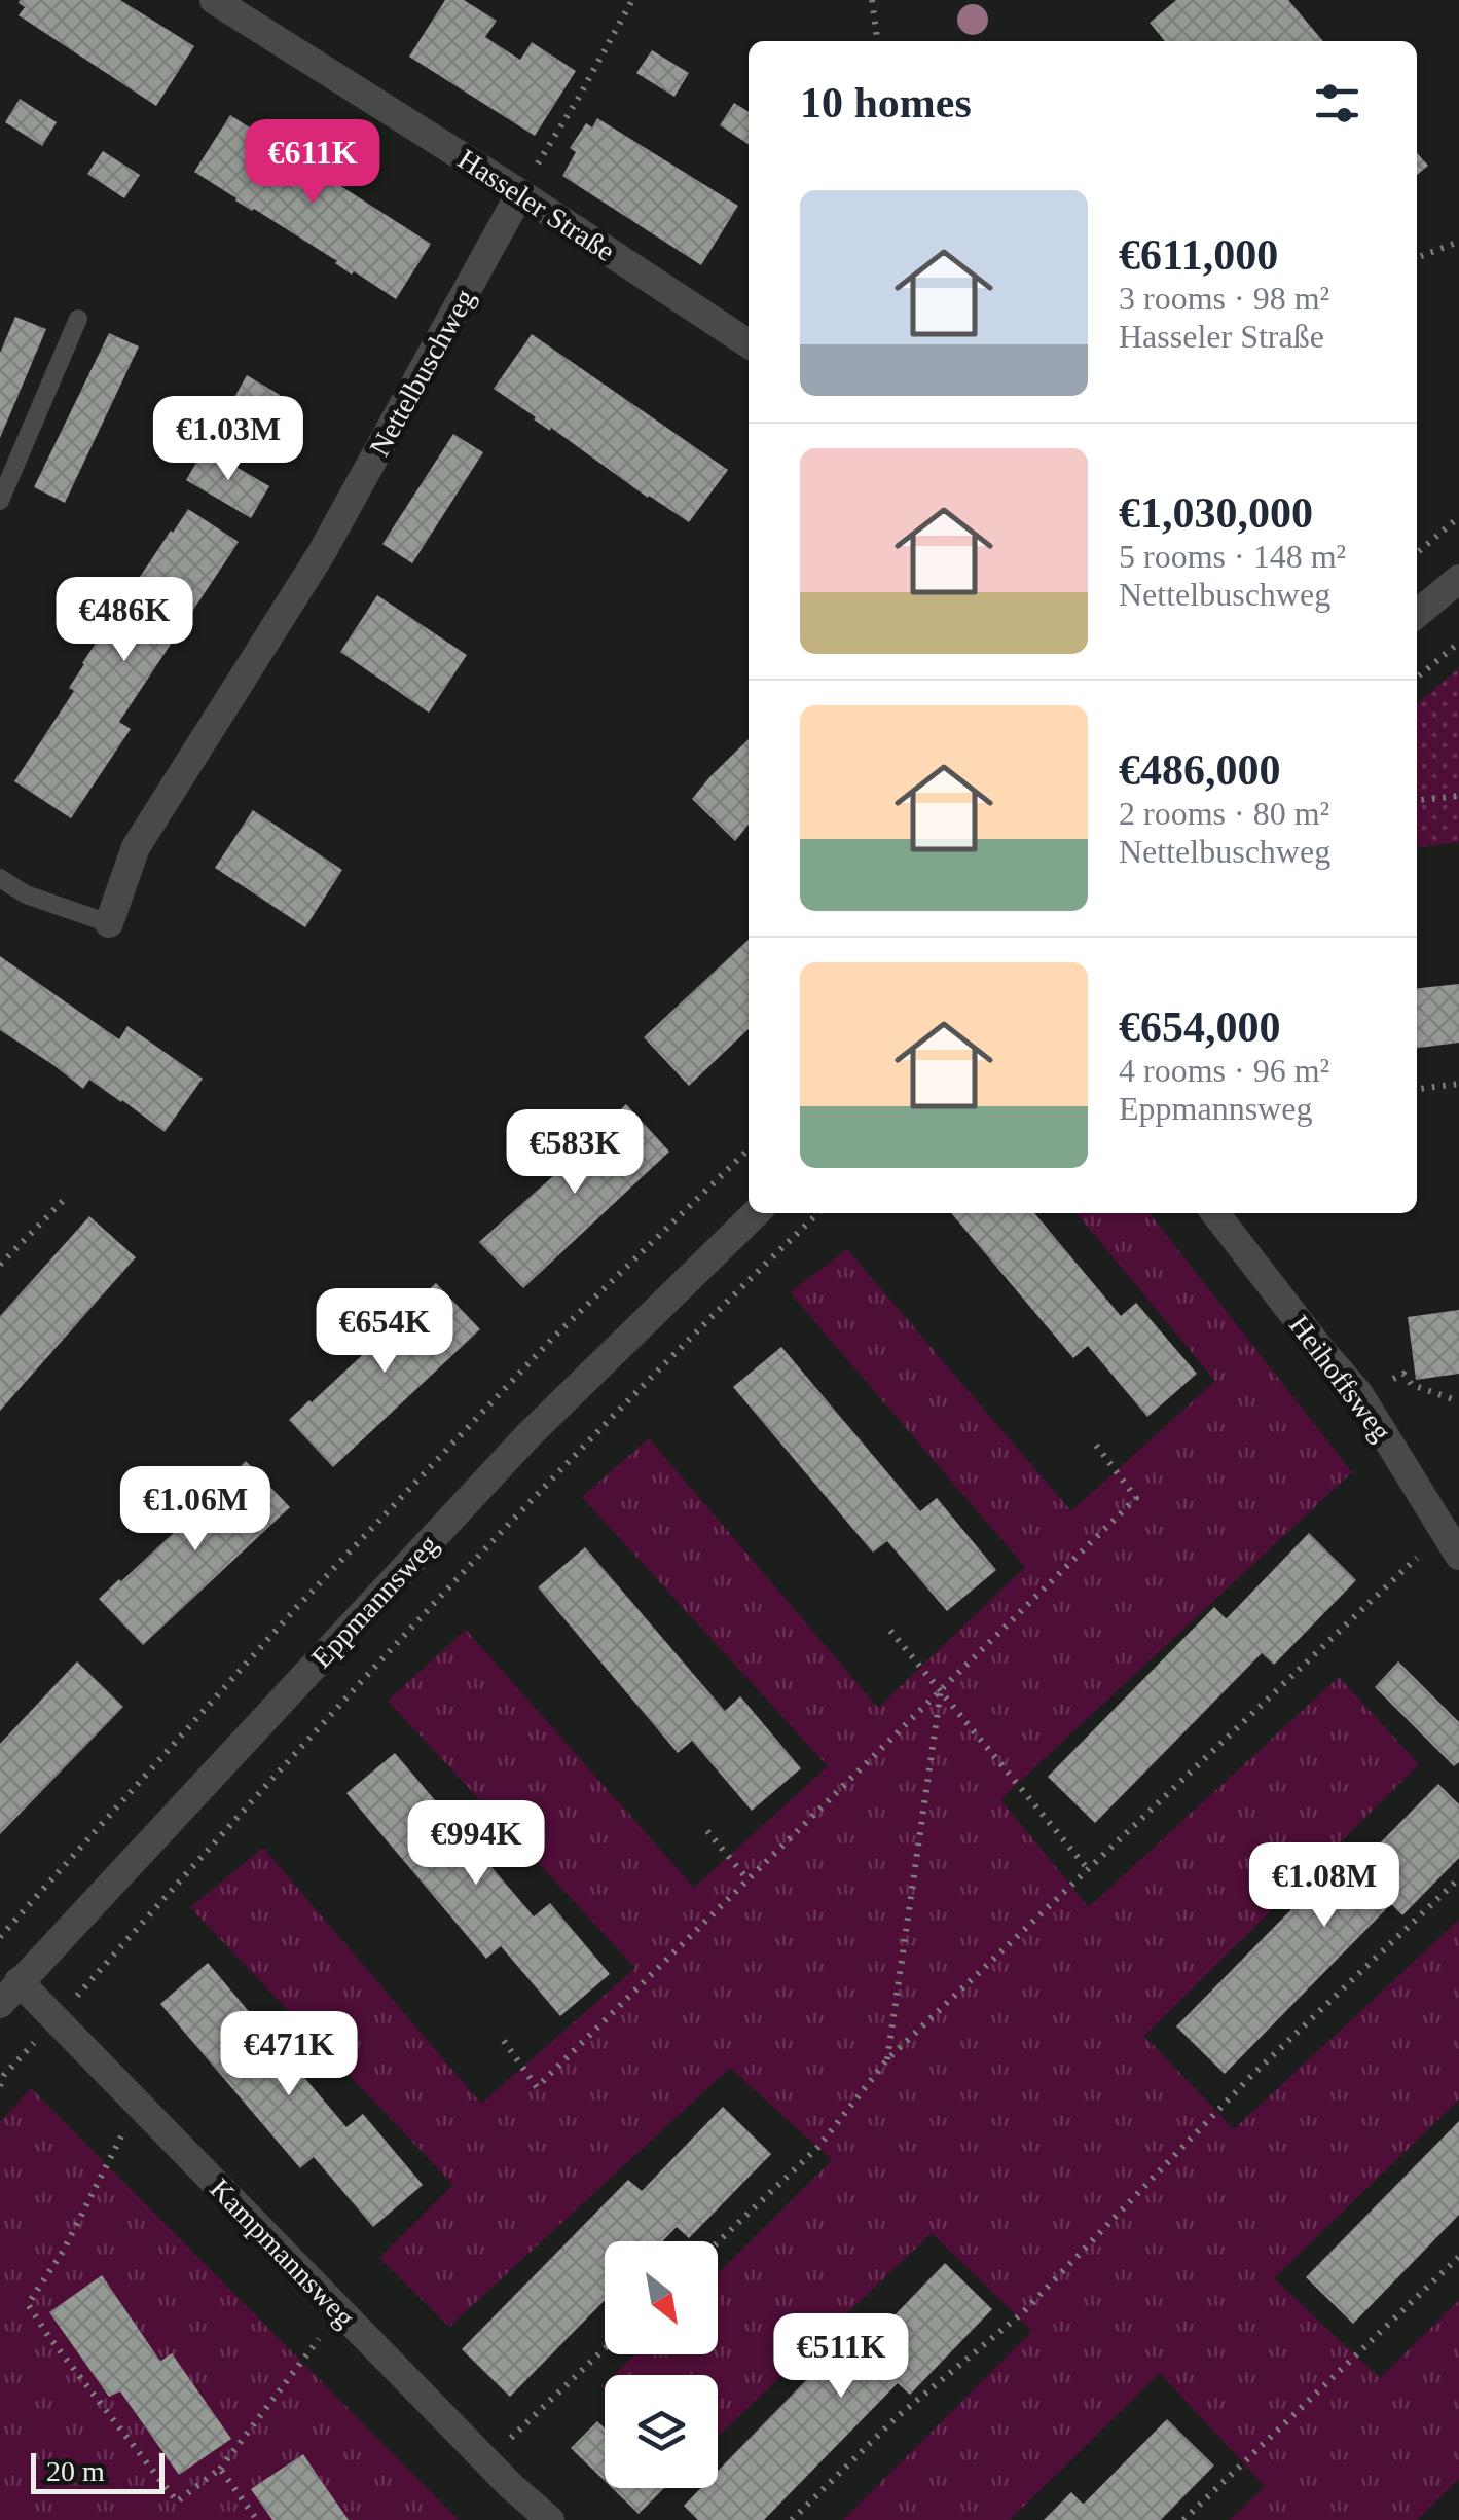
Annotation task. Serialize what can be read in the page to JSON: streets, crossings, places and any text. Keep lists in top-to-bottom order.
{
  "streets": {
    "street": [
      "Hasseler Straße",
      "Nettelbuschweg",
      "Heihoffsweg",
      "Eppmannsweg",
      "Kampmannsweg"
    ]
  },
  "crossings": [
    ["Hasseler Straße", "Nettelbuschweg"],
    ["Eppmannsweg", "Kampmannsweg"]
  ],
  "scale_bar": "20 m",
  "north": "bottom right",
  "page": {
    "heading": "10 homes",
    "price": [
      "€611K",
      "€1.03M",
      "€486K",
      "€583K",
      "€654K",
      "€1.06M",
      "€994K",
      "€1.08M",
      "€471K",
      "€511K"
    ],
    "list": [
      {
        "name": "€611,000",
        "note": "3 rooms · 98 m² · Hasseler Straße"
      },
      {
        "name": "€1,030,000",
        "note": "5 rooms · 148 m² · Nettelbuschweg"
      },
      {
        "name": "€486,000",
        "note": "2 rooms · 80 m² · Nettelbuschweg"
      },
      {
        "name": "€654,000",
        "note": "4 rooms · 96 m² · Eppmannsweg"
      }
    ],
    "scale": "20 m"
  }
}
